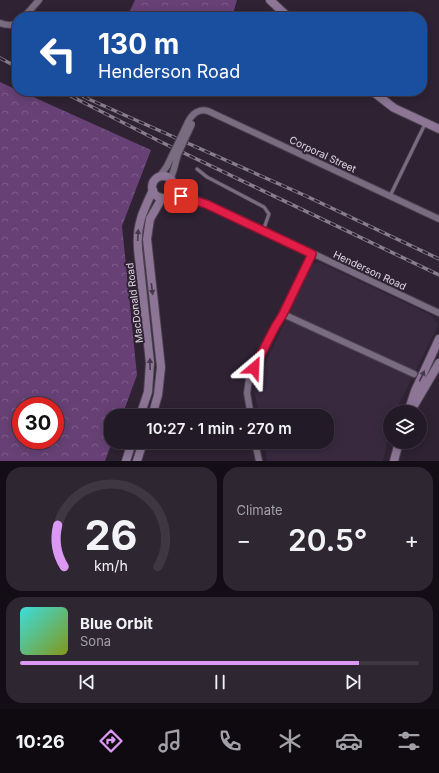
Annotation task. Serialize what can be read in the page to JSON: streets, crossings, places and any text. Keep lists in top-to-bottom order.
{
  "streets": {
    "street": ["Corporal Street", "Henderson Road", "MacDonald Road"]
  },
  "crossings": [
    ["Henderson Road", "MacDonald Road"]
  ],
  "page": {
    "turn": ["130 m", "Henderson Road"],
    "limit": "30",
    "trip": "10:27 · 1 min · 270 m",
    "tile": "Climate",
    "heat": ["−", "20.5°", "+"],
    "song": ["Blue Orbit", "Sona"],
    "tabs": "10:26",
    "gauge": ["26", "km/h"]
  }
}
